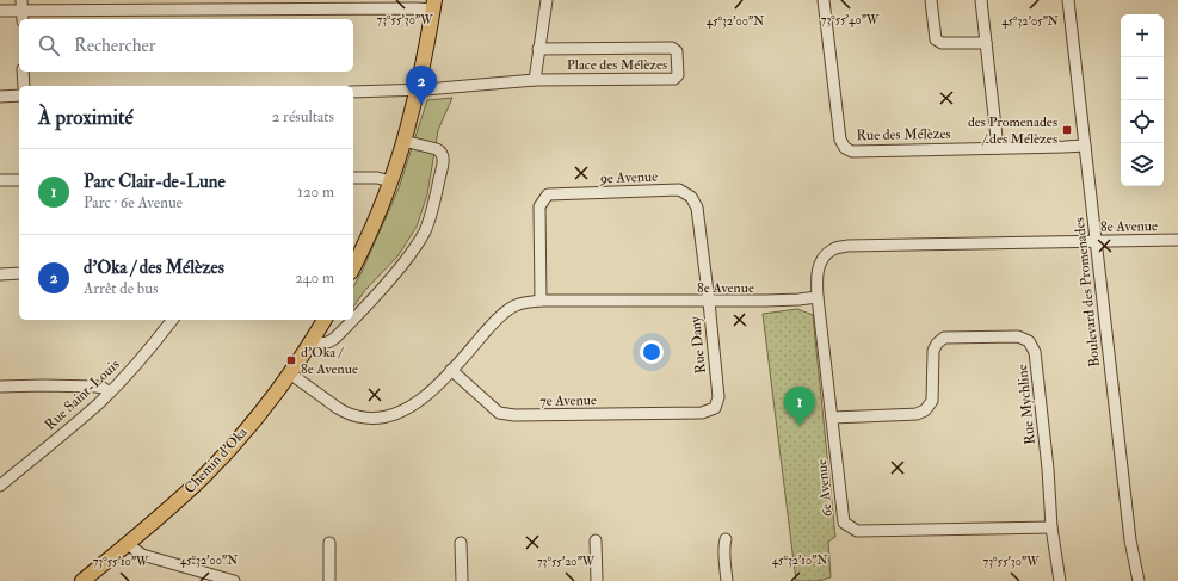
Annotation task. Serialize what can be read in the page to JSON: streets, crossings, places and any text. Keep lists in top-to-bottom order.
{
  "streets": {
    "main road": ["Chemin d'Oka"],
    "street": [
      "Place des Mélèzes",
      "Rue des Mélèzes",
      "9e Avenue",
      "8e Avenue",
      "Boulevard des Promenades",
      "Rue Dany",
      "Rue Saint-Louis",
      "7e Avenue",
      "Rue Mychline",
      "6e Avenue"
    ]
  },
  "crossings": [
    ["Rue des Mélèzes", "Boulevard des Promenades"],
    ["9e Avenue", "8e Avenue"],
    ["9e Avenue", "Rue Dany"],
    ["8e Avenue", "Boulevard des Promenades"],
    ["8e Avenue", "Rue Dany"],
    ["8e Avenue", "7e Avenue"],
    ["8e Avenue", "Chemin d'Oka"],
    ["8e Avenue", "6e Avenue"],
    ["Rue Dany", "7e Avenue"],
    ["Rue Mychline", "6e Avenue"]
  ],
  "places": {
    "transit": ["des Promenades / des Mélèzes", "d'Oka / 8e Avenue"]
  },
  "page": {
    "map_buttons": ["+", "−"],
    "search": "Rechercher",
    "pins": ["2", "1"],
    "heading": ["À proximité", "2 résultats"],
    "list": [
      {
        "mark": "1",
        "name": "Parc Clair-de-Lune",
        "note": "Parc · 6e Avenue",
        "value": "120 m"
      },
      {
        "mark": "2",
        "name": "d'Oka / des Mélèzes",
        "note": "Arrêt de bus",
        "value": "240 m"
      }
    ]
  },
  "coordinates": [
    "73°55'30\"W",
    "73°55'40\"W",
    "45°32'00\"N",
    "45°32'05\"N",
    "45°32'10\"N",
    "73°55'10\"W",
    "73°55'20\"W"
  ]
}
